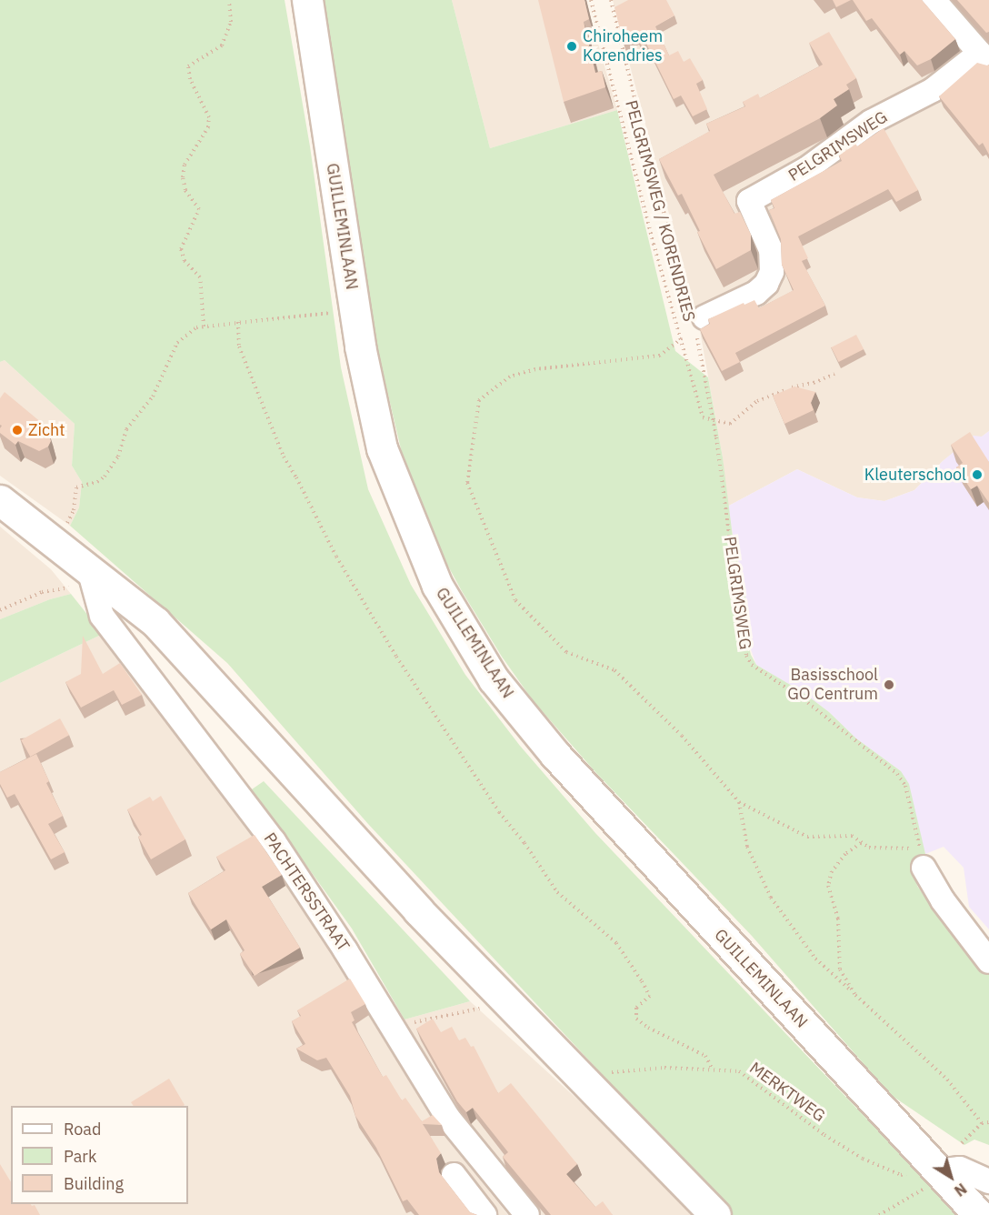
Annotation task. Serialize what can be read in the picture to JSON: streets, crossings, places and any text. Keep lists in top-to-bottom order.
{
  "streets": {
    "main road": ["GUILLEMINLAAN"],
    "street": ["PELGRIMSWEG", "PACHTERSSTRAAT"],
    "path": ["PELGRIMSWEG / KORENDRIES", "MERKTWEG"]
  },
  "crossings": [
    ["PELGRIMSWEG", "PELGRIMSWEG / KORENDRIES"],
    ["GUILLEMINLAAN", "MERKTWEG"]
  ],
  "places": [
    "Chiroheem Korendries",
    "Zicht",
    "Kleuterschool",
    "Basisschool GO Centrum"
  ],
  "legend": ["Road", "Park", "Building"],
  "north": "bottom right"
}
